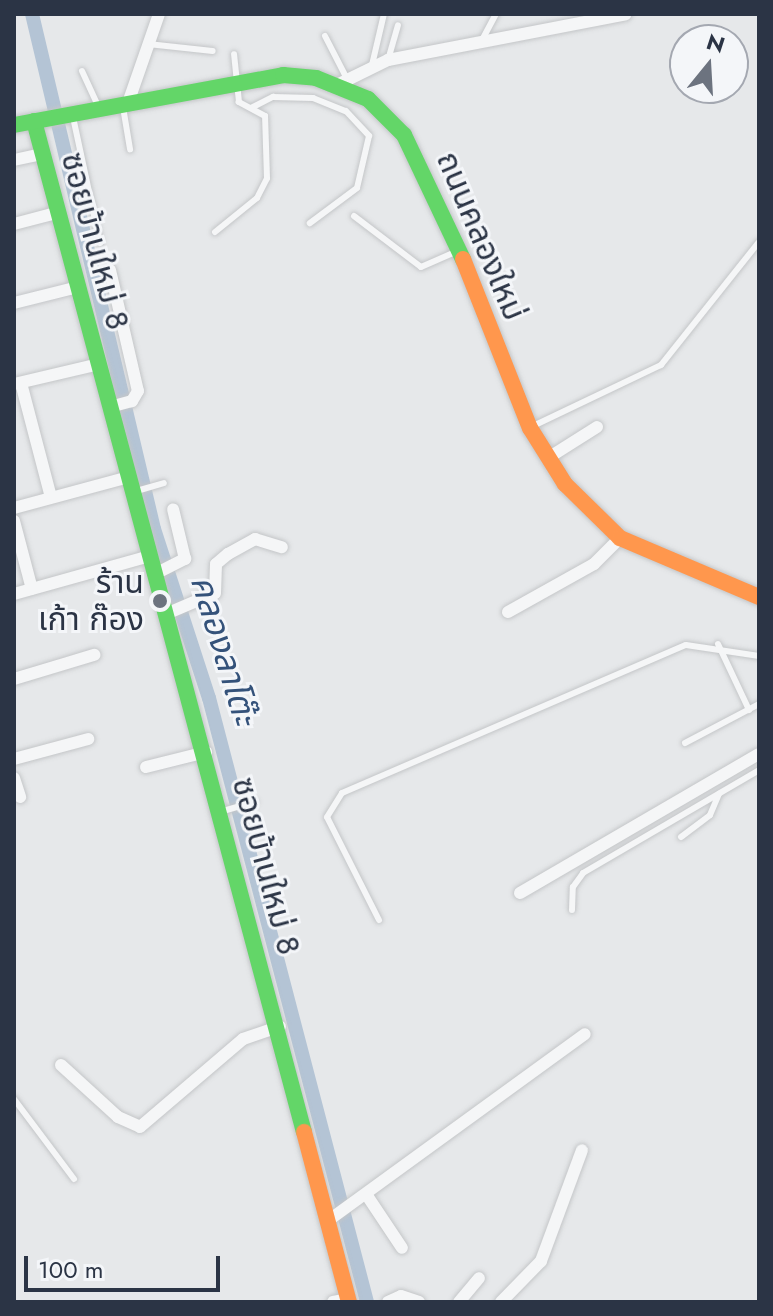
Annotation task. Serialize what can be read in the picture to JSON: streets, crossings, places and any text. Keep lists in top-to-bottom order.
{
  "streets": {
    "street": ["ถนนคลองใหม่", "ซอยบ้านใหม่ 8"]
  },
  "crossings": [
    ["ถนนคลองใหม่", "ซอยบ้านใหม่ 8"]
  ],
  "water": ["คลองลาโต๊ะ"],
  "places": ["ร้าน เก้า ก๊อง"],
  "scale_bar": "100 m",
  "north": "top"
}
